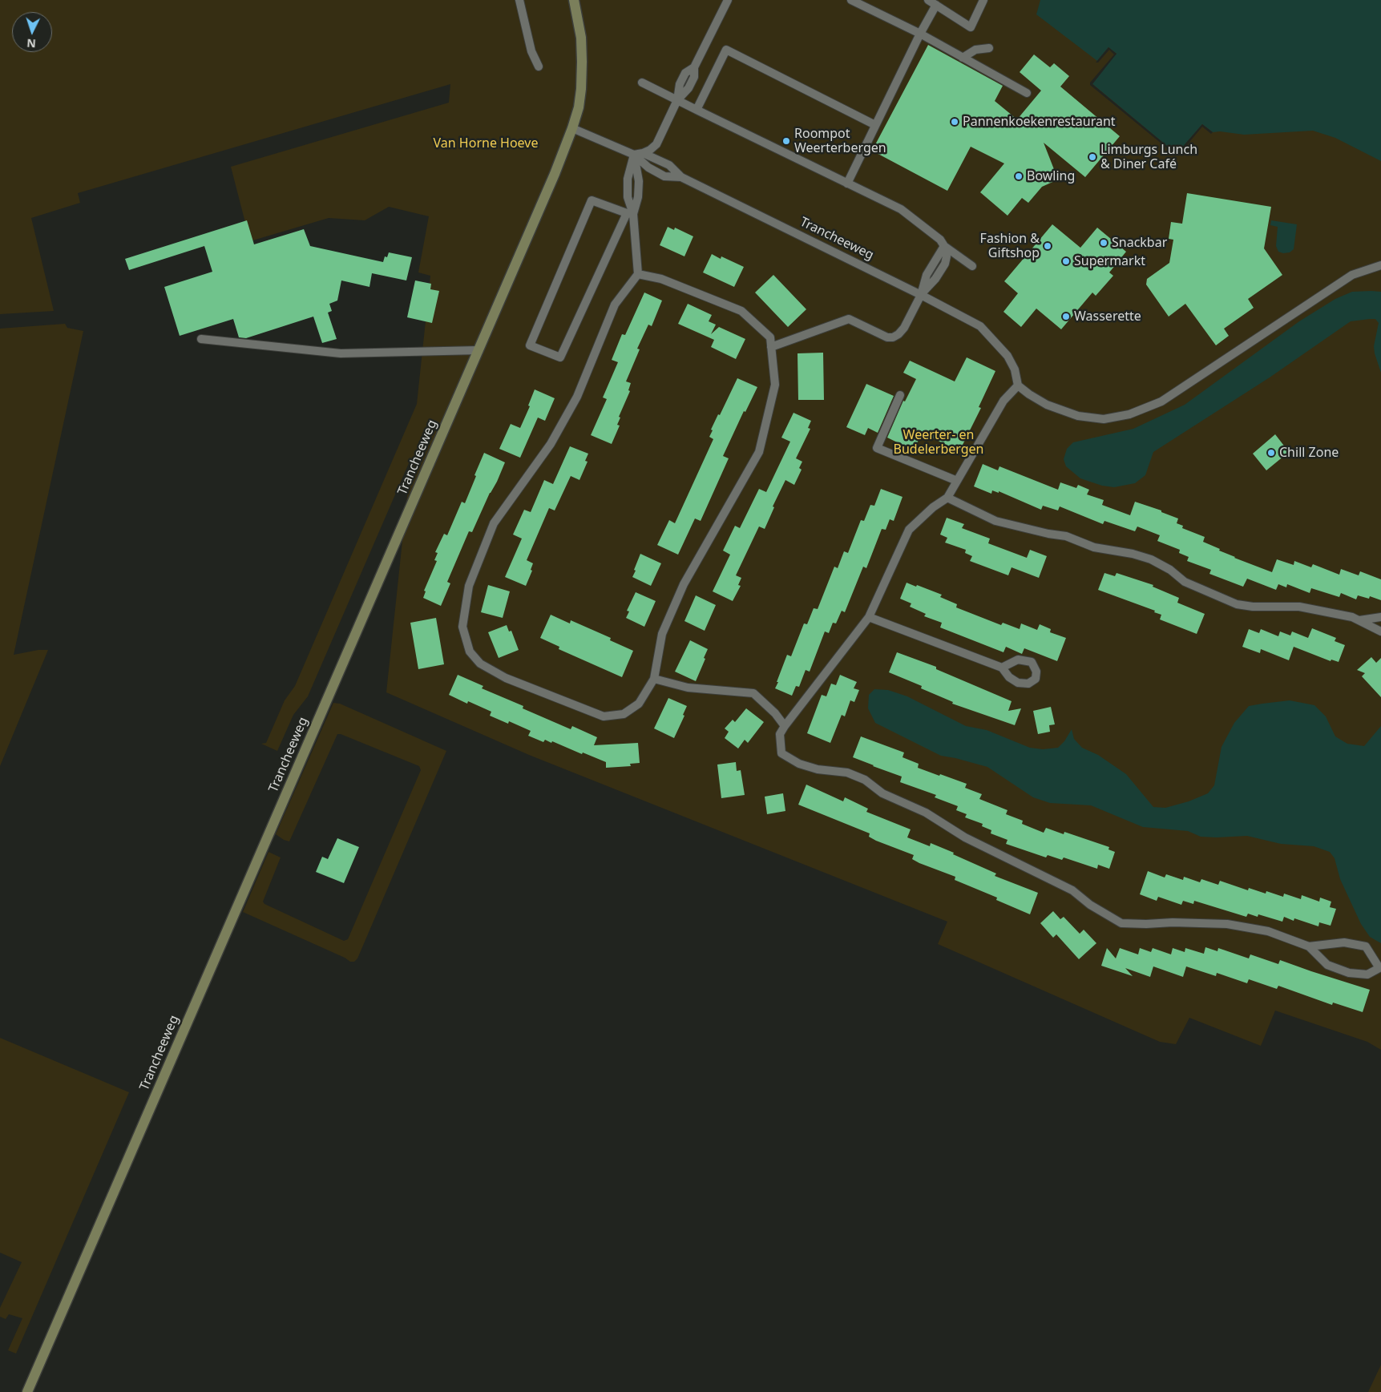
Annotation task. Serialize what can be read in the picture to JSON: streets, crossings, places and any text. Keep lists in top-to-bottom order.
{
  "streets": {
    "street": ["Trancheeweg"]
  },
  "parks": ["Van Horne Hoeve", "Weerter- en Budelerbergen"],
  "places": [
    "Pannenkoekenrestaurant",
    "Roompot Weerterbergen",
    "Limburgs Lunch & Diner Café",
    "Bowling",
    "Snackbar",
    "Fashion & Giftshop",
    "Supermarkt",
    "Wasserette",
    "Chill Zone"
  ],
  "north": "bottom"
}
